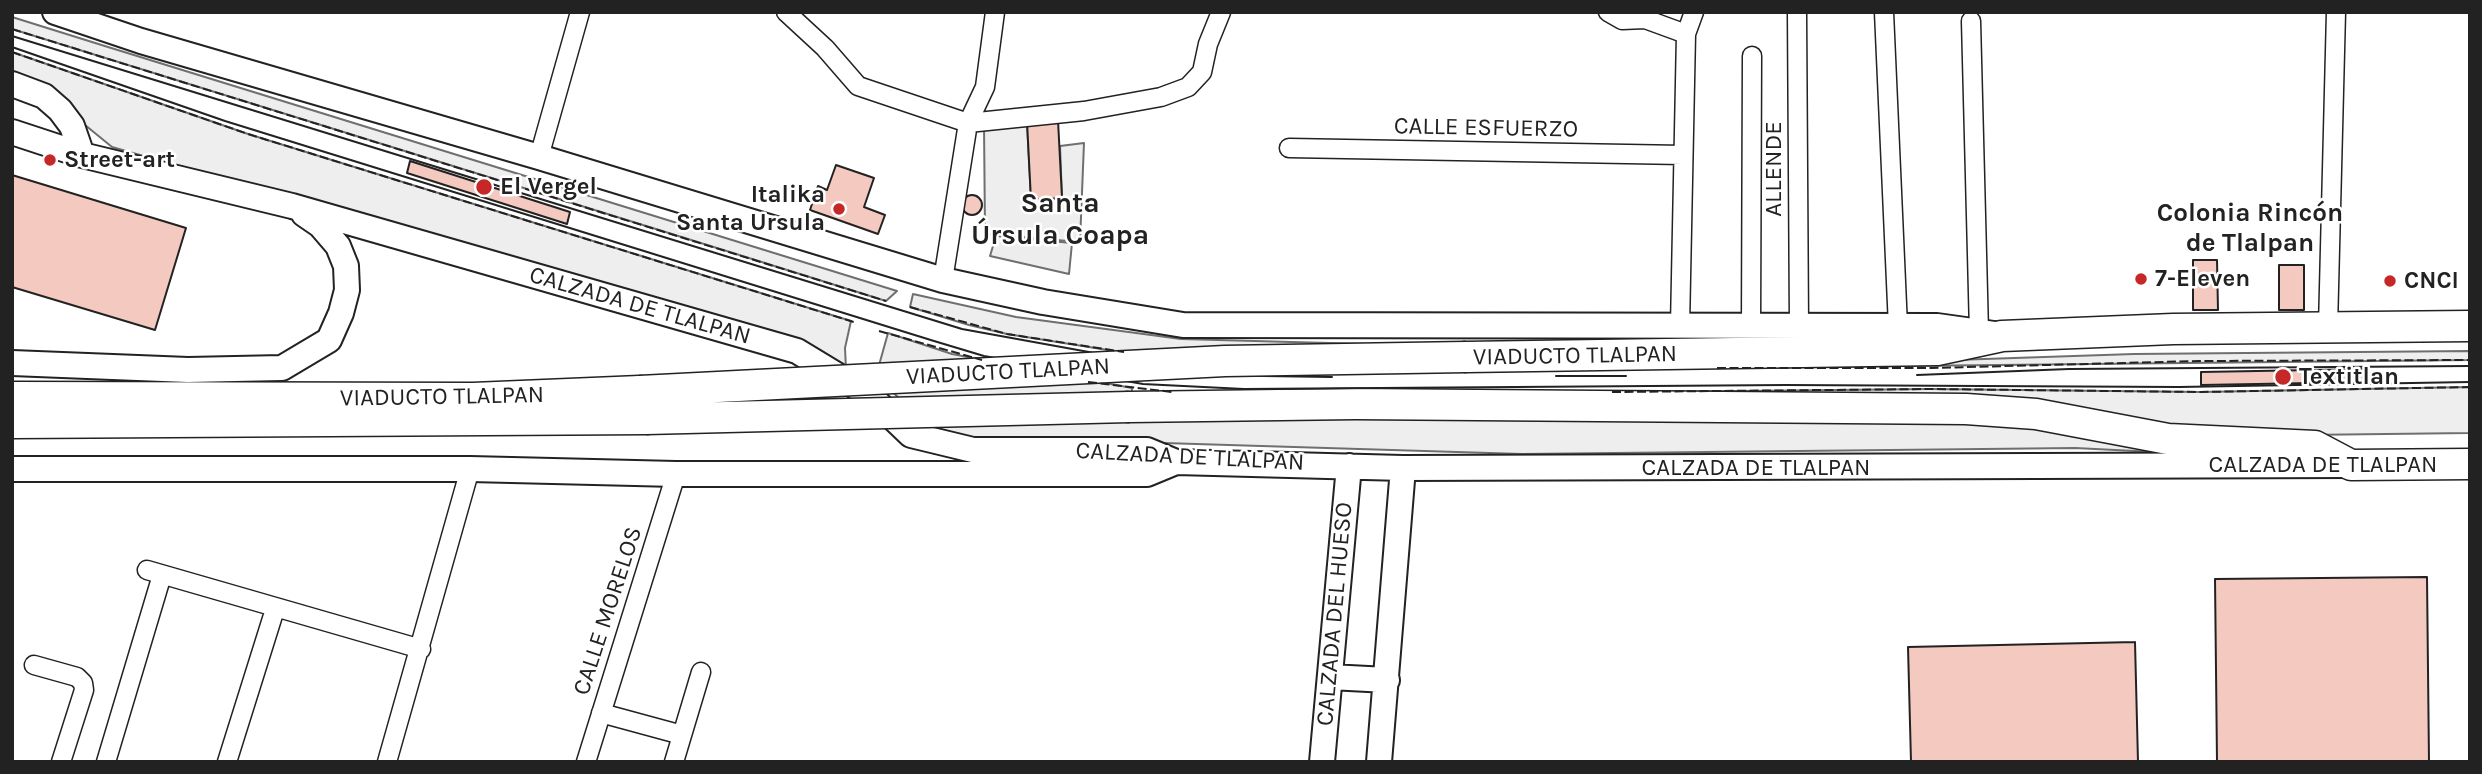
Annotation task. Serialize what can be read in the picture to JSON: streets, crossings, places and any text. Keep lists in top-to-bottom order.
{
  "streets": {
    "highway": ["CALZADA DE TLALPAN", "VIADUCTO TLALPAN"],
    "main road": ["CALZADA DEL HUESO"],
    "street": ["CALLE ESFUERZO", "ALLENDE", "CALLE MORELOS"]
  },
  "crossings": [
    ["CALZADA DE TLALPAN", "VIADUCTO TLALPAN"],
    ["CALZADA DE TLALPAN", "CALZADA DEL HUESO"]
  ],
  "districts": ["Santa Úrsula Coapa", "Colonia Rincón de Tlalpan"],
  "places": [
    "Street-art",
    "El Vergel",
    "Italika Santa Ursula",
    "7-Eleven",
    "CNCI",
    "Textitlan"
  ]
}
